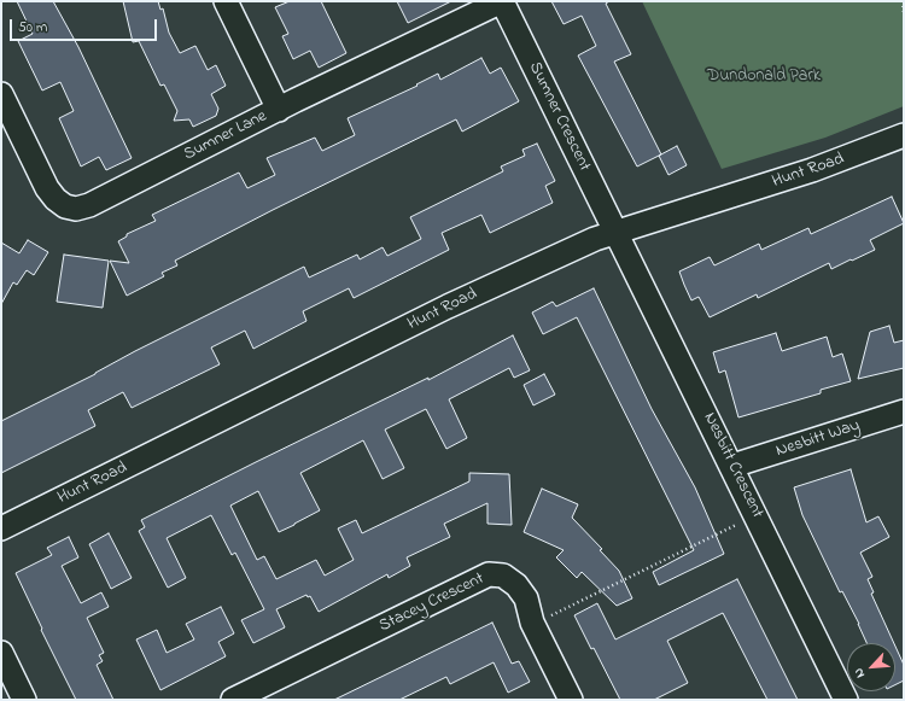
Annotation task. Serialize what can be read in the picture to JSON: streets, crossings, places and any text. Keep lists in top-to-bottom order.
{
  "streets": {
    "street": [
      "Sumner Crescent",
      "Sumner Lane",
      "Hunt Road",
      "Nesbitt Way",
      "Nesbitt Crescent",
      "Stacey Crescent"
    ]
  },
  "crossings": [
    ["Sumner Crescent", "Sumner Lane"],
    ["Sumner Crescent", "Hunt Road"],
    ["Sumner Crescent", "Nesbitt Crescent"],
    ["Hunt Road", "Nesbitt Crescent"],
    ["Nesbitt Way", "Nesbitt Crescent"]
  ],
  "parks": ["Dundonald Park"],
  "scale_bar": "50 m",
  "north": "bottom left"
}
